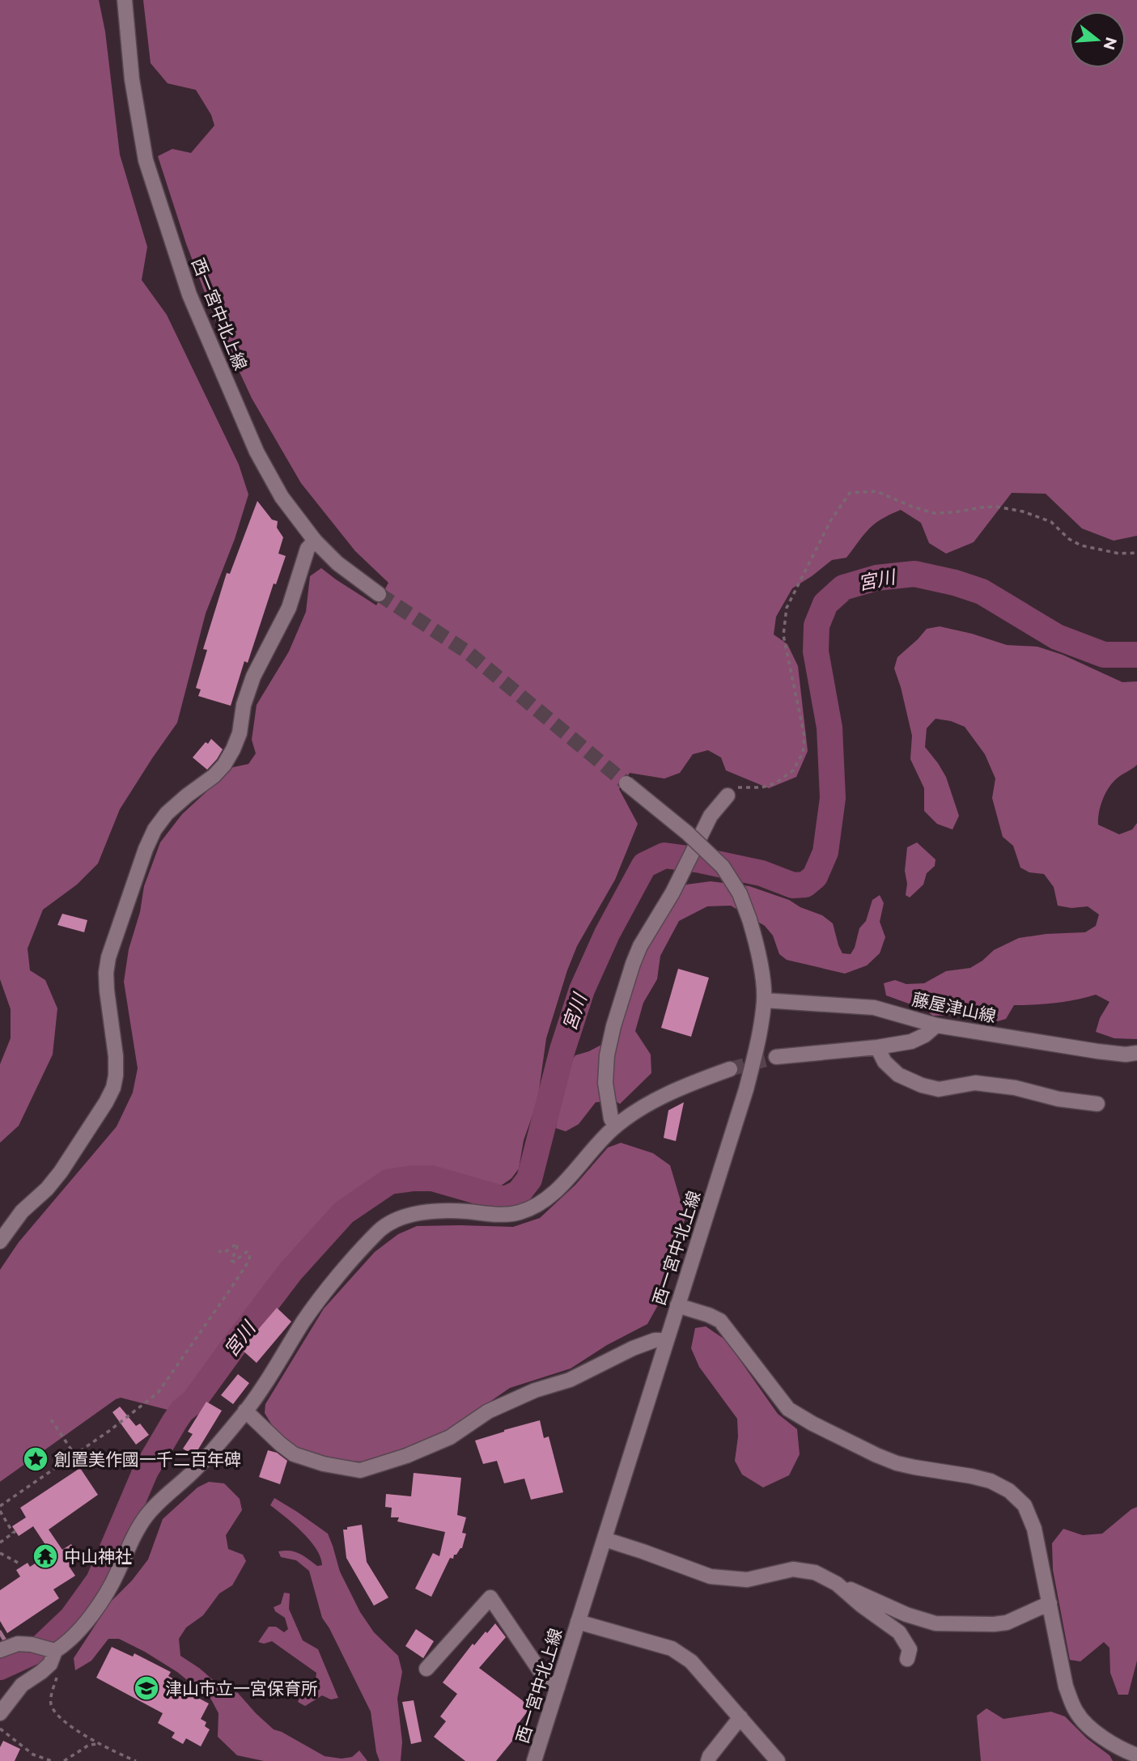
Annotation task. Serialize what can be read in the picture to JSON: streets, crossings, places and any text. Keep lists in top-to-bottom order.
{
  "streets": {
    "street": ["西一宮中北上線", "藤屋津山線"]
  },
  "crossings": [
    ["西一宮中北上線", "藤屋津山線"]
  ],
  "water": ["宮川"],
  "places": {
    "place": ["創置美作國一千二百年碑"],
    "temple": ["中山神社"],
    "school or university": ["津山市立一宮保育所"]
  },
  "north": "right"
}
